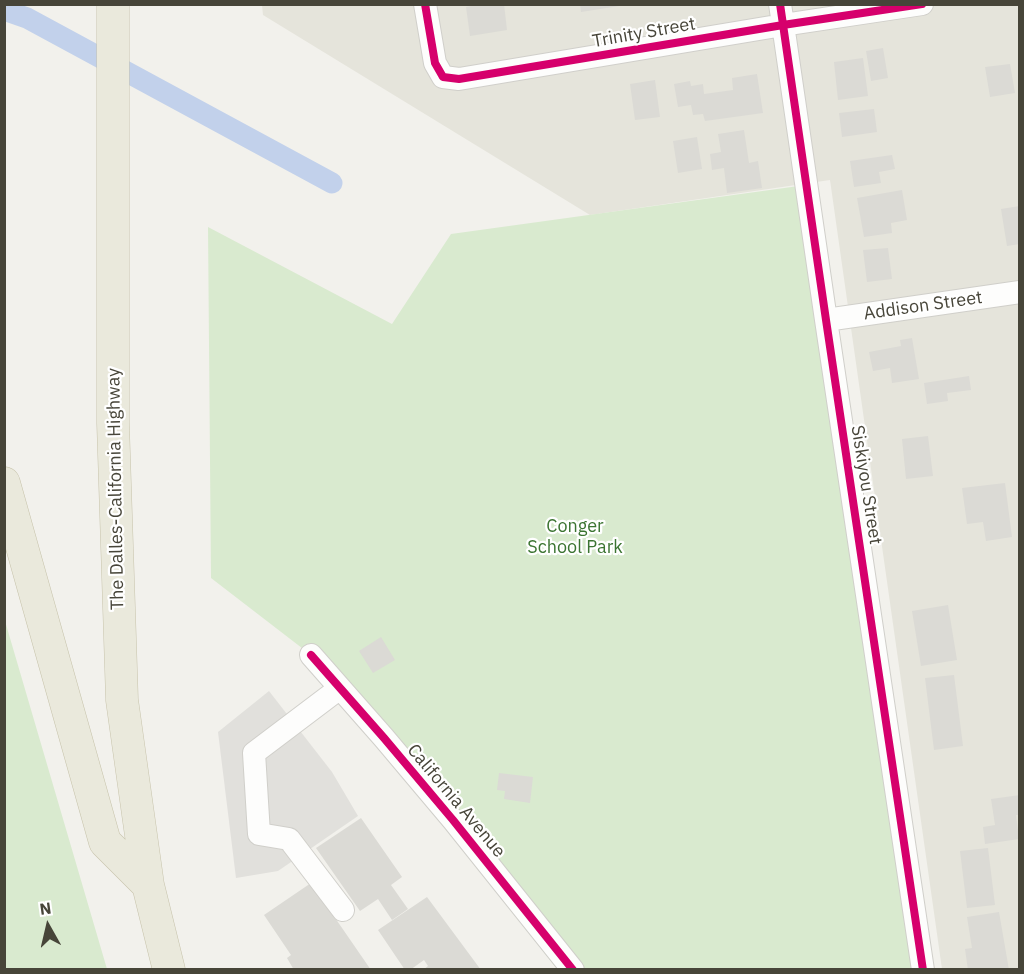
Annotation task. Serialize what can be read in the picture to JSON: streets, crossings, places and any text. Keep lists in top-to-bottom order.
{
  "streets": {
    "highway": ["The Dalles-California Highway"],
    "street": [
      "Trinity Street",
      "Addison Street",
      "Siskiyou Street",
      "California Avenue"
    ]
  },
  "crossings": [
    ["Trinity Street", "Siskiyou Street"],
    ["Addison Street", "Siskiyou Street"]
  ],
  "parks": ["Conger School Park"],
  "north": "top"
}
